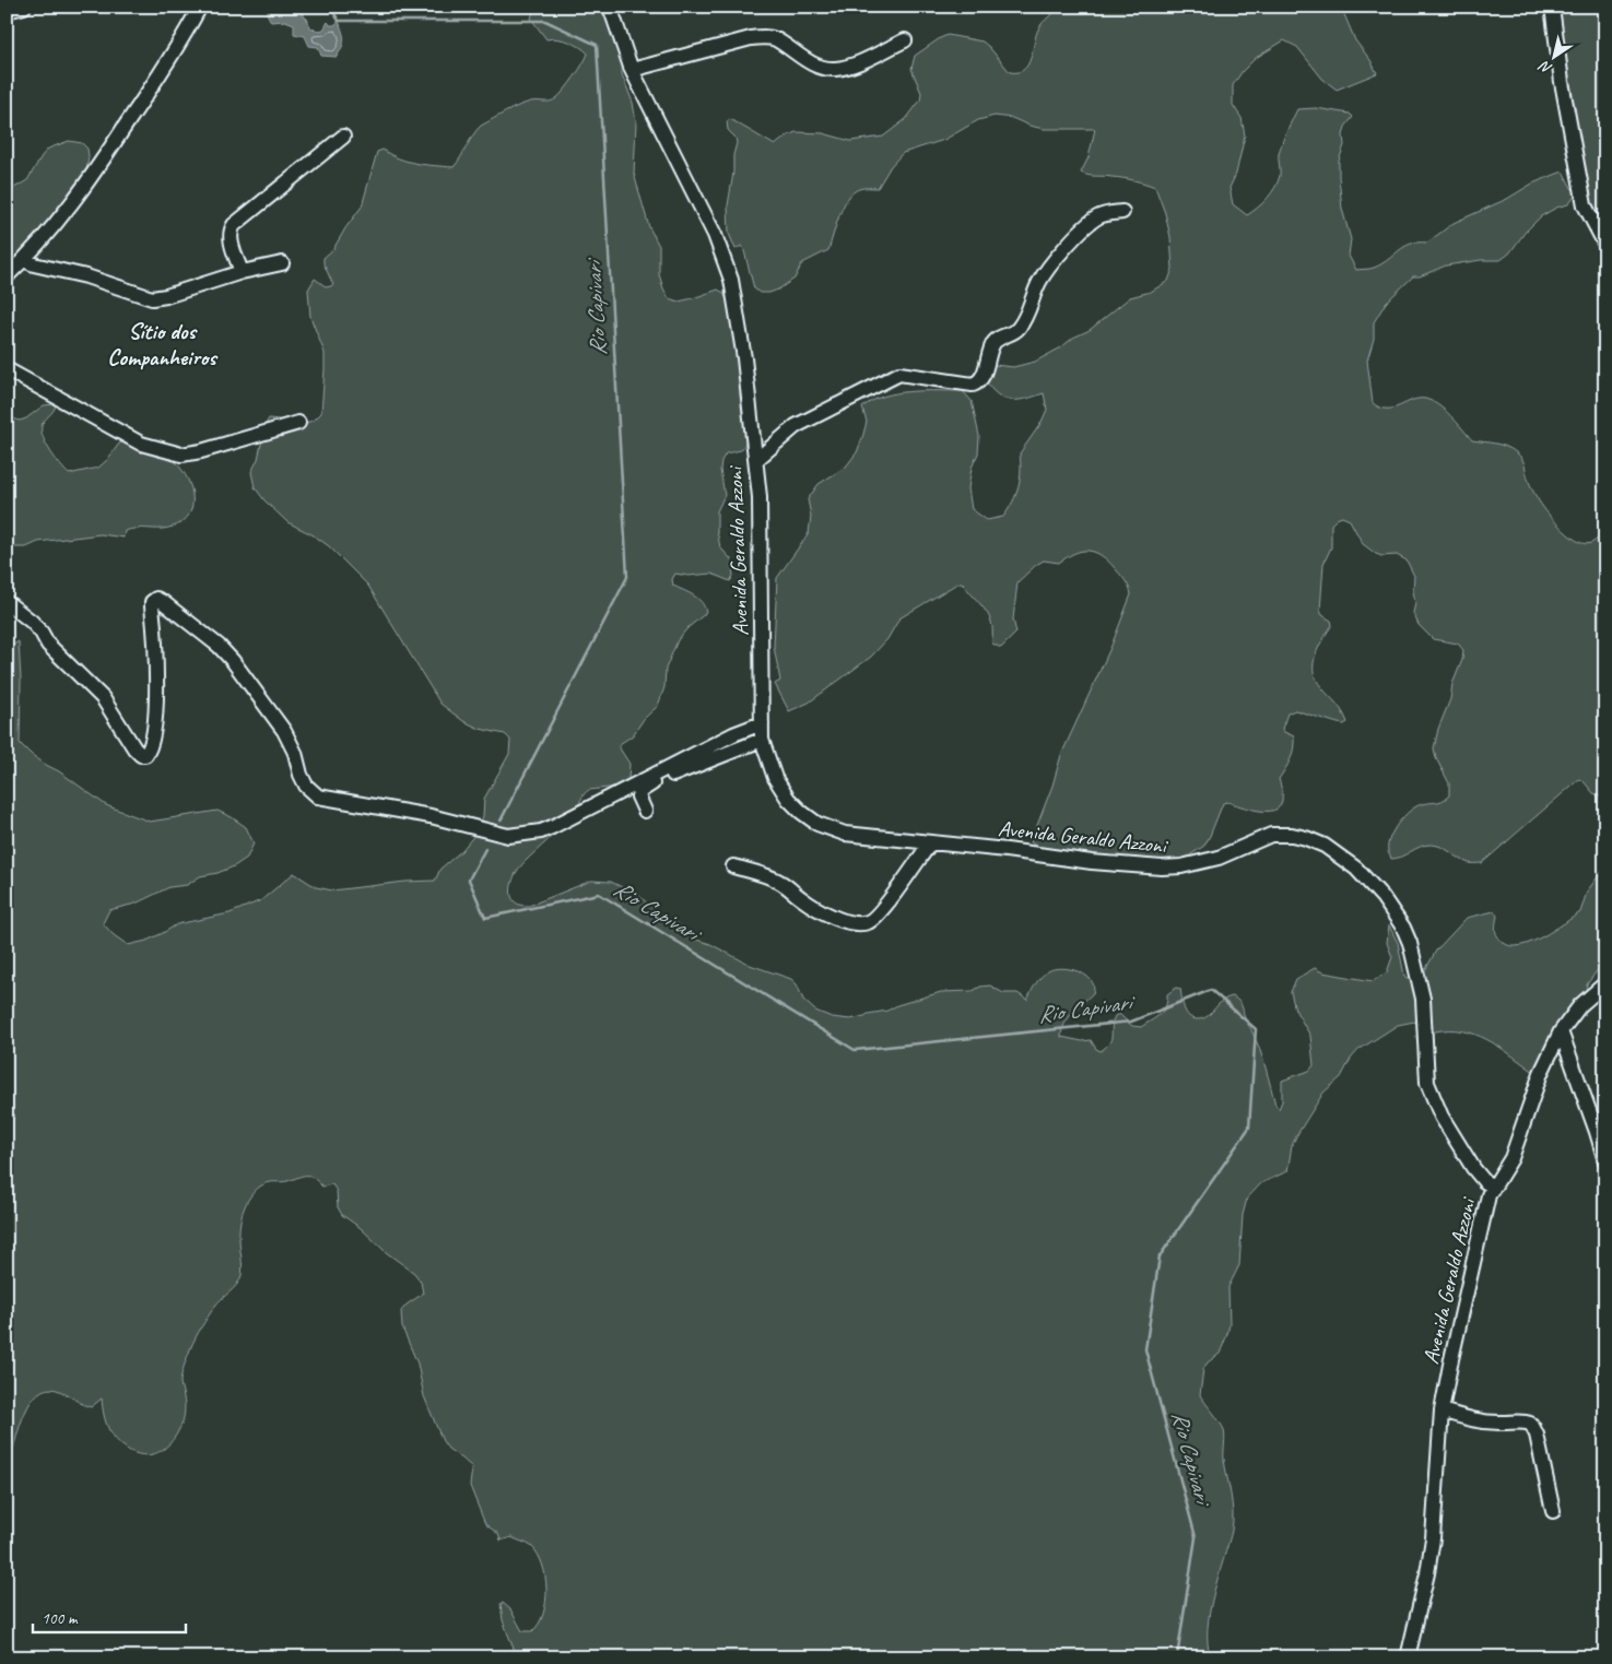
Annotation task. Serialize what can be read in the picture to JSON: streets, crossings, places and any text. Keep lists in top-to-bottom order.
{
  "streets": {
    "street": ["Avenida Geraldo Azzoni"]
  },
  "districts": ["Sítio dos Companheiros"],
  "water": ["Rio Capivari"],
  "scale_bar": "100 m",
  "north": "bottom left"
}
